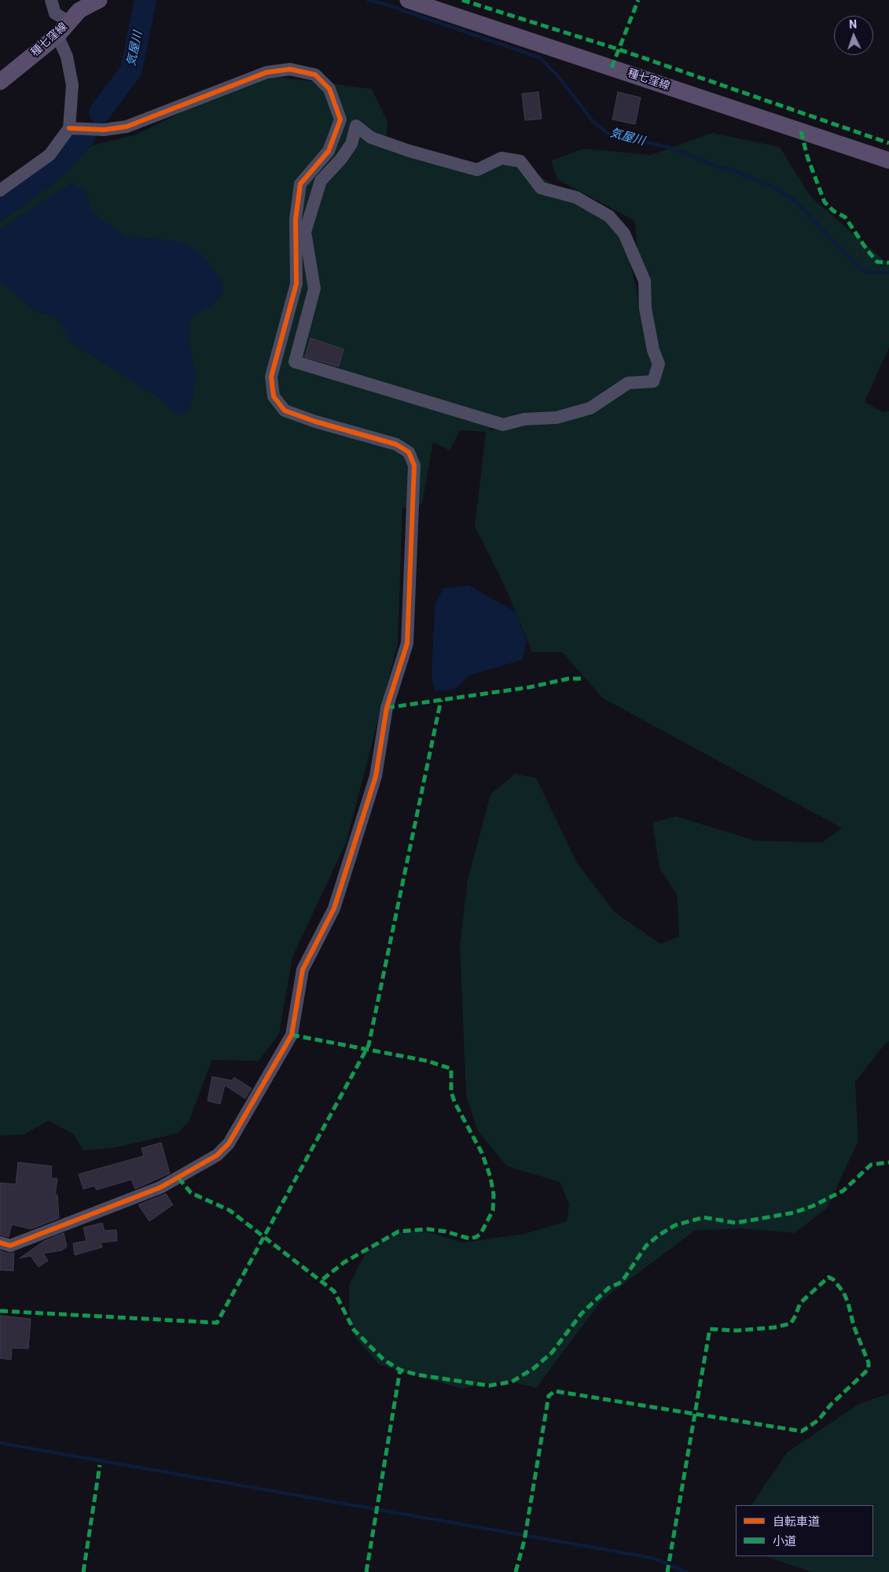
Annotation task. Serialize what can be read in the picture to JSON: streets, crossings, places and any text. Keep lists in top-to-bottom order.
{
  "streets": {
    "main road": ["種七窪線"]
  },
  "water": ["気屋川"],
  "legend": ["自転車道", "小道"],
  "north": "top"
}
